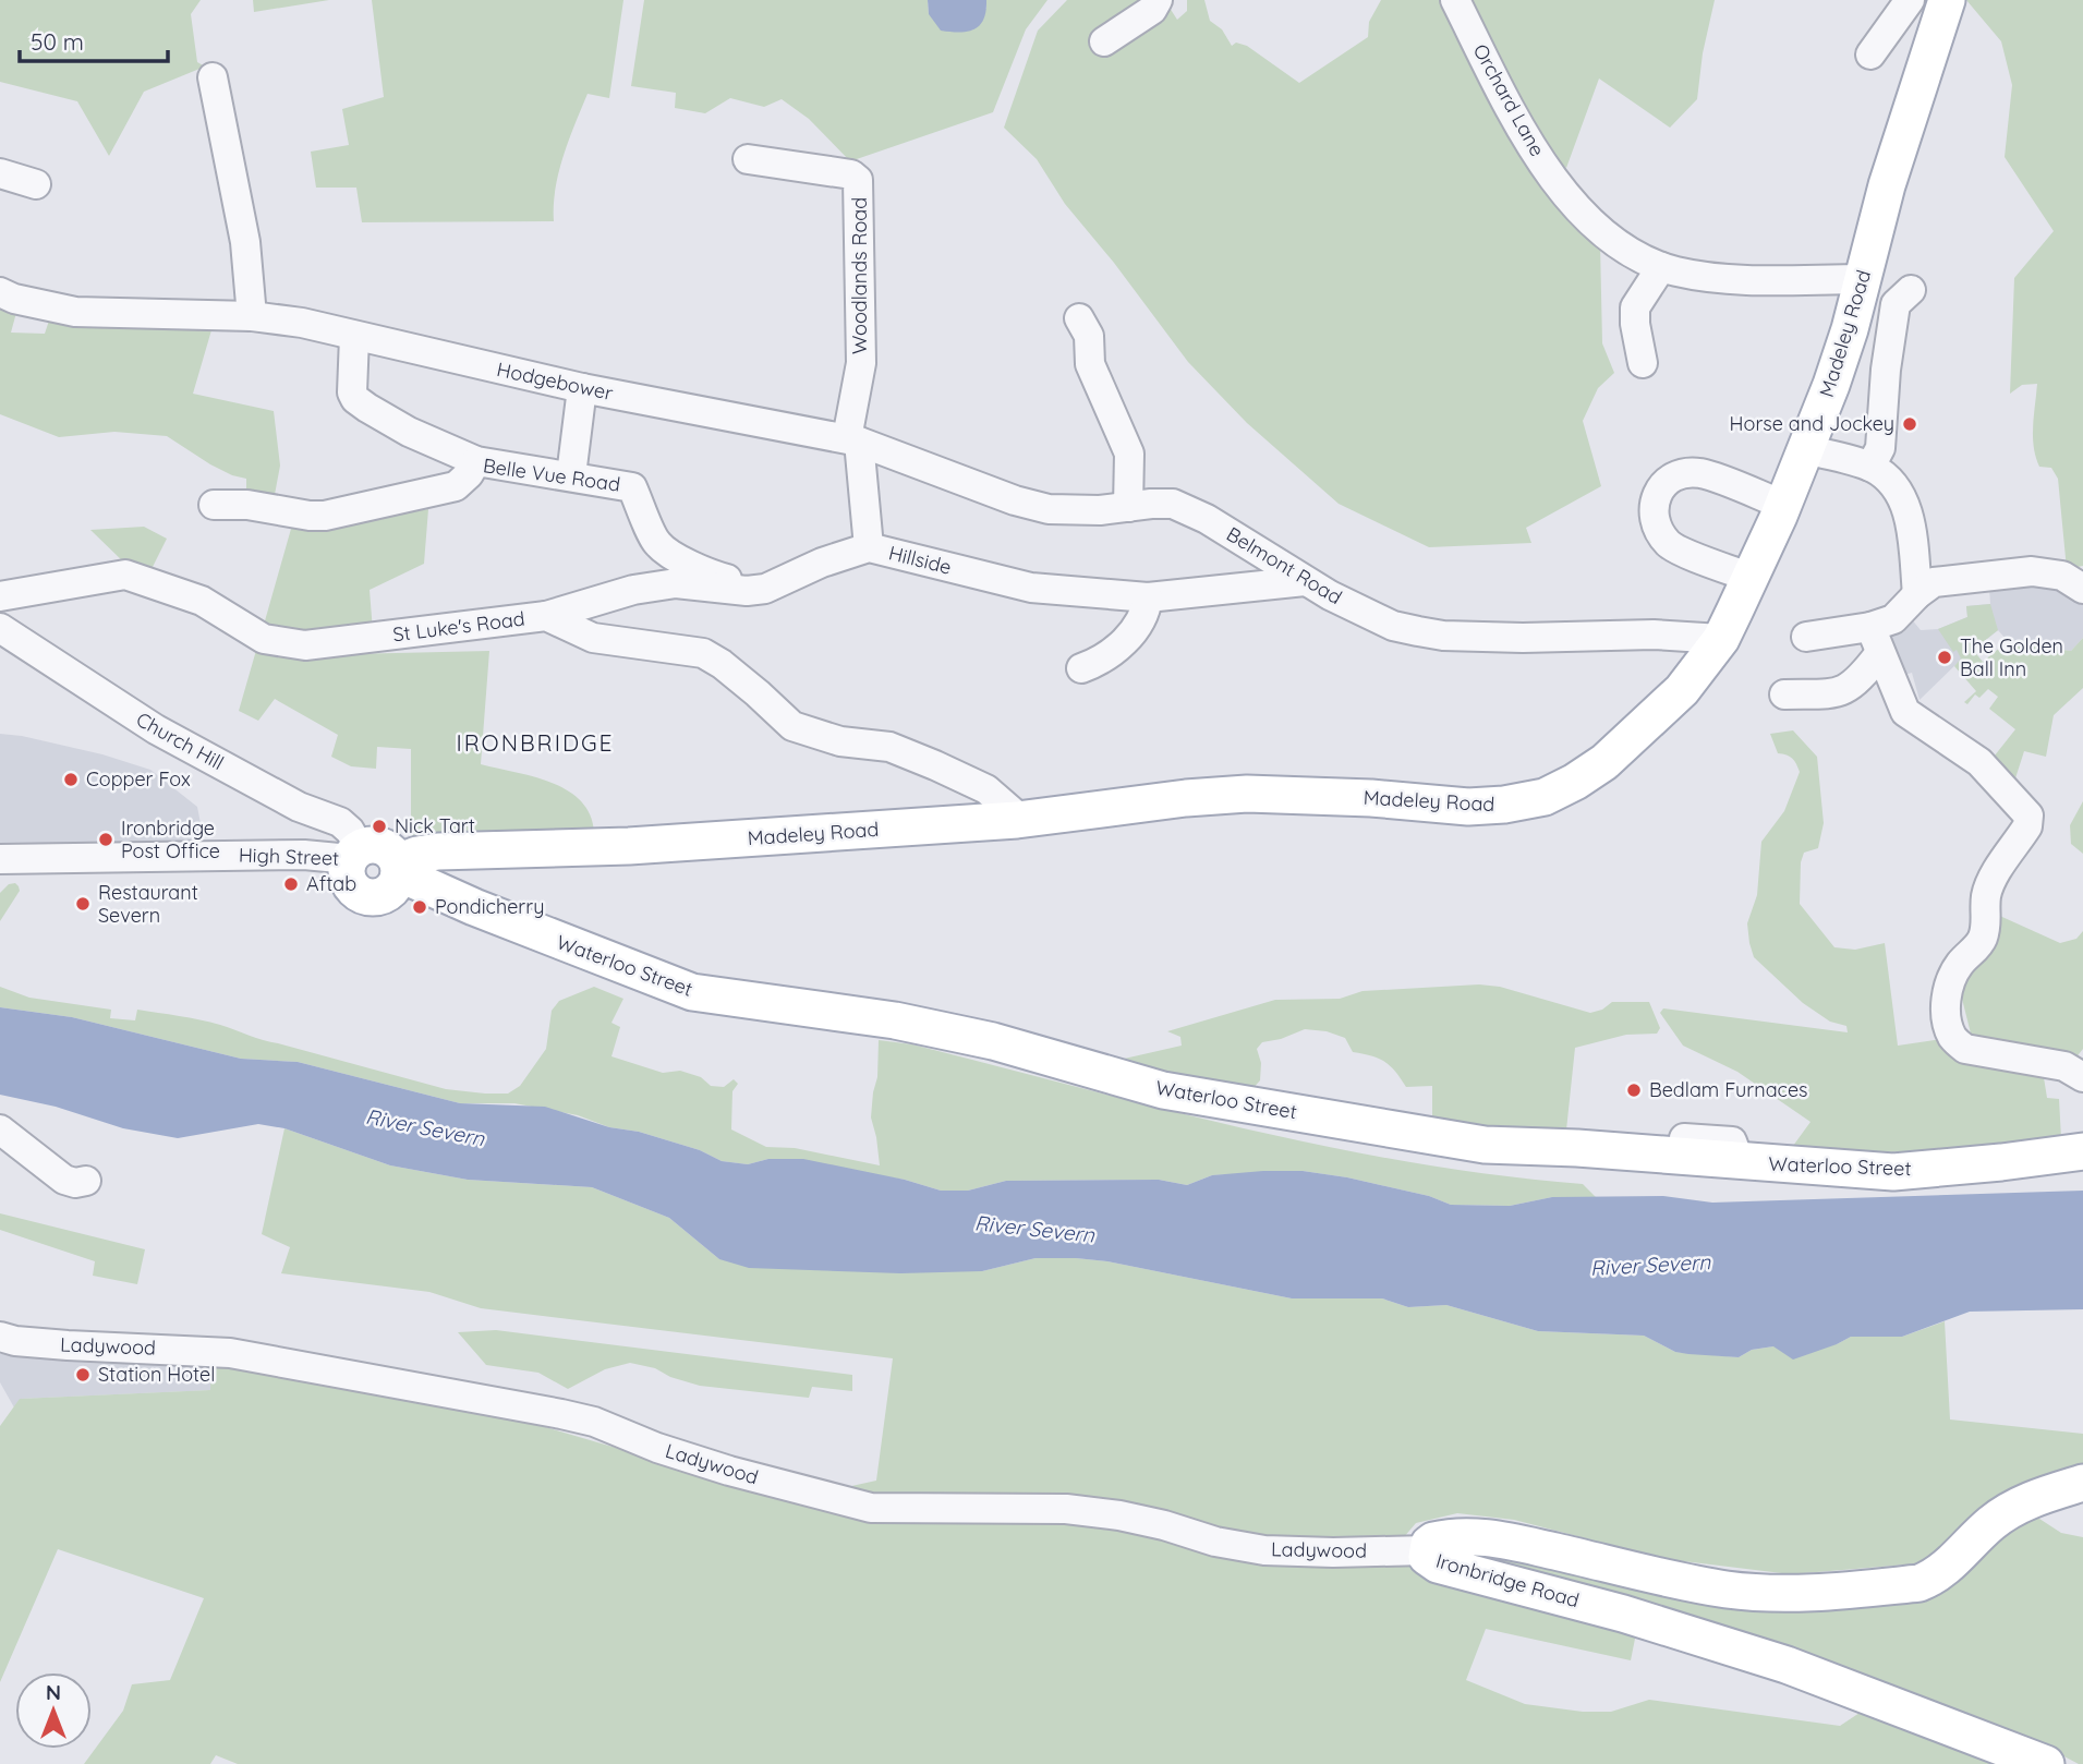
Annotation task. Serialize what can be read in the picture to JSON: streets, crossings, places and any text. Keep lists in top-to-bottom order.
{
  "streets": {
    "main road": ["Madeley Road", "Waterloo Street", "Ironbridge Road"],
    "street": [
      "Orchard Lane",
      "Woodlands Road",
      "Hodgebower",
      "Belle Vue Road",
      "Hillside",
      "Belmont Road",
      "St Luke's Road",
      "Church Hill",
      "High Street",
      "Ladywood"
    ]
  },
  "crossings": [
    ["Orchard Lane", "Madeley Road"],
    ["Woodlands Road", "Hodgebower"],
    ["Woodlands Road", "Belmont Road"],
    ["Madeley Road", "Belmont Road"],
    ["Madeley Road", "St Luke's Road"],
    ["Madeley Road", "Waterloo Street"],
    ["Hodgebower", "Belmont Road"],
    ["Belle Vue Road", "Hillside"],
    ["Hillside", "Belmont Road"],
    ["Hillside", "St Luke's Road"],
    ["Church Hill", "High Street"],
    ["Ladywood", "Ironbridge Road"]
  ],
  "districts": ["IRONBRIDGE"],
  "water": ["River Severn"],
  "places": [
    "Horse and Jockey",
    "The Golden Ball Inn",
    "Copper Fox",
    "Nick Tart",
    "Ironbridge Post Office",
    "Aftab",
    "Restaurant Severn",
    "Pondicherry",
    "Bedlam Furnaces",
    "Station Hotel"
  ],
  "scale_bar": "50 m",
  "north": "top"
}
